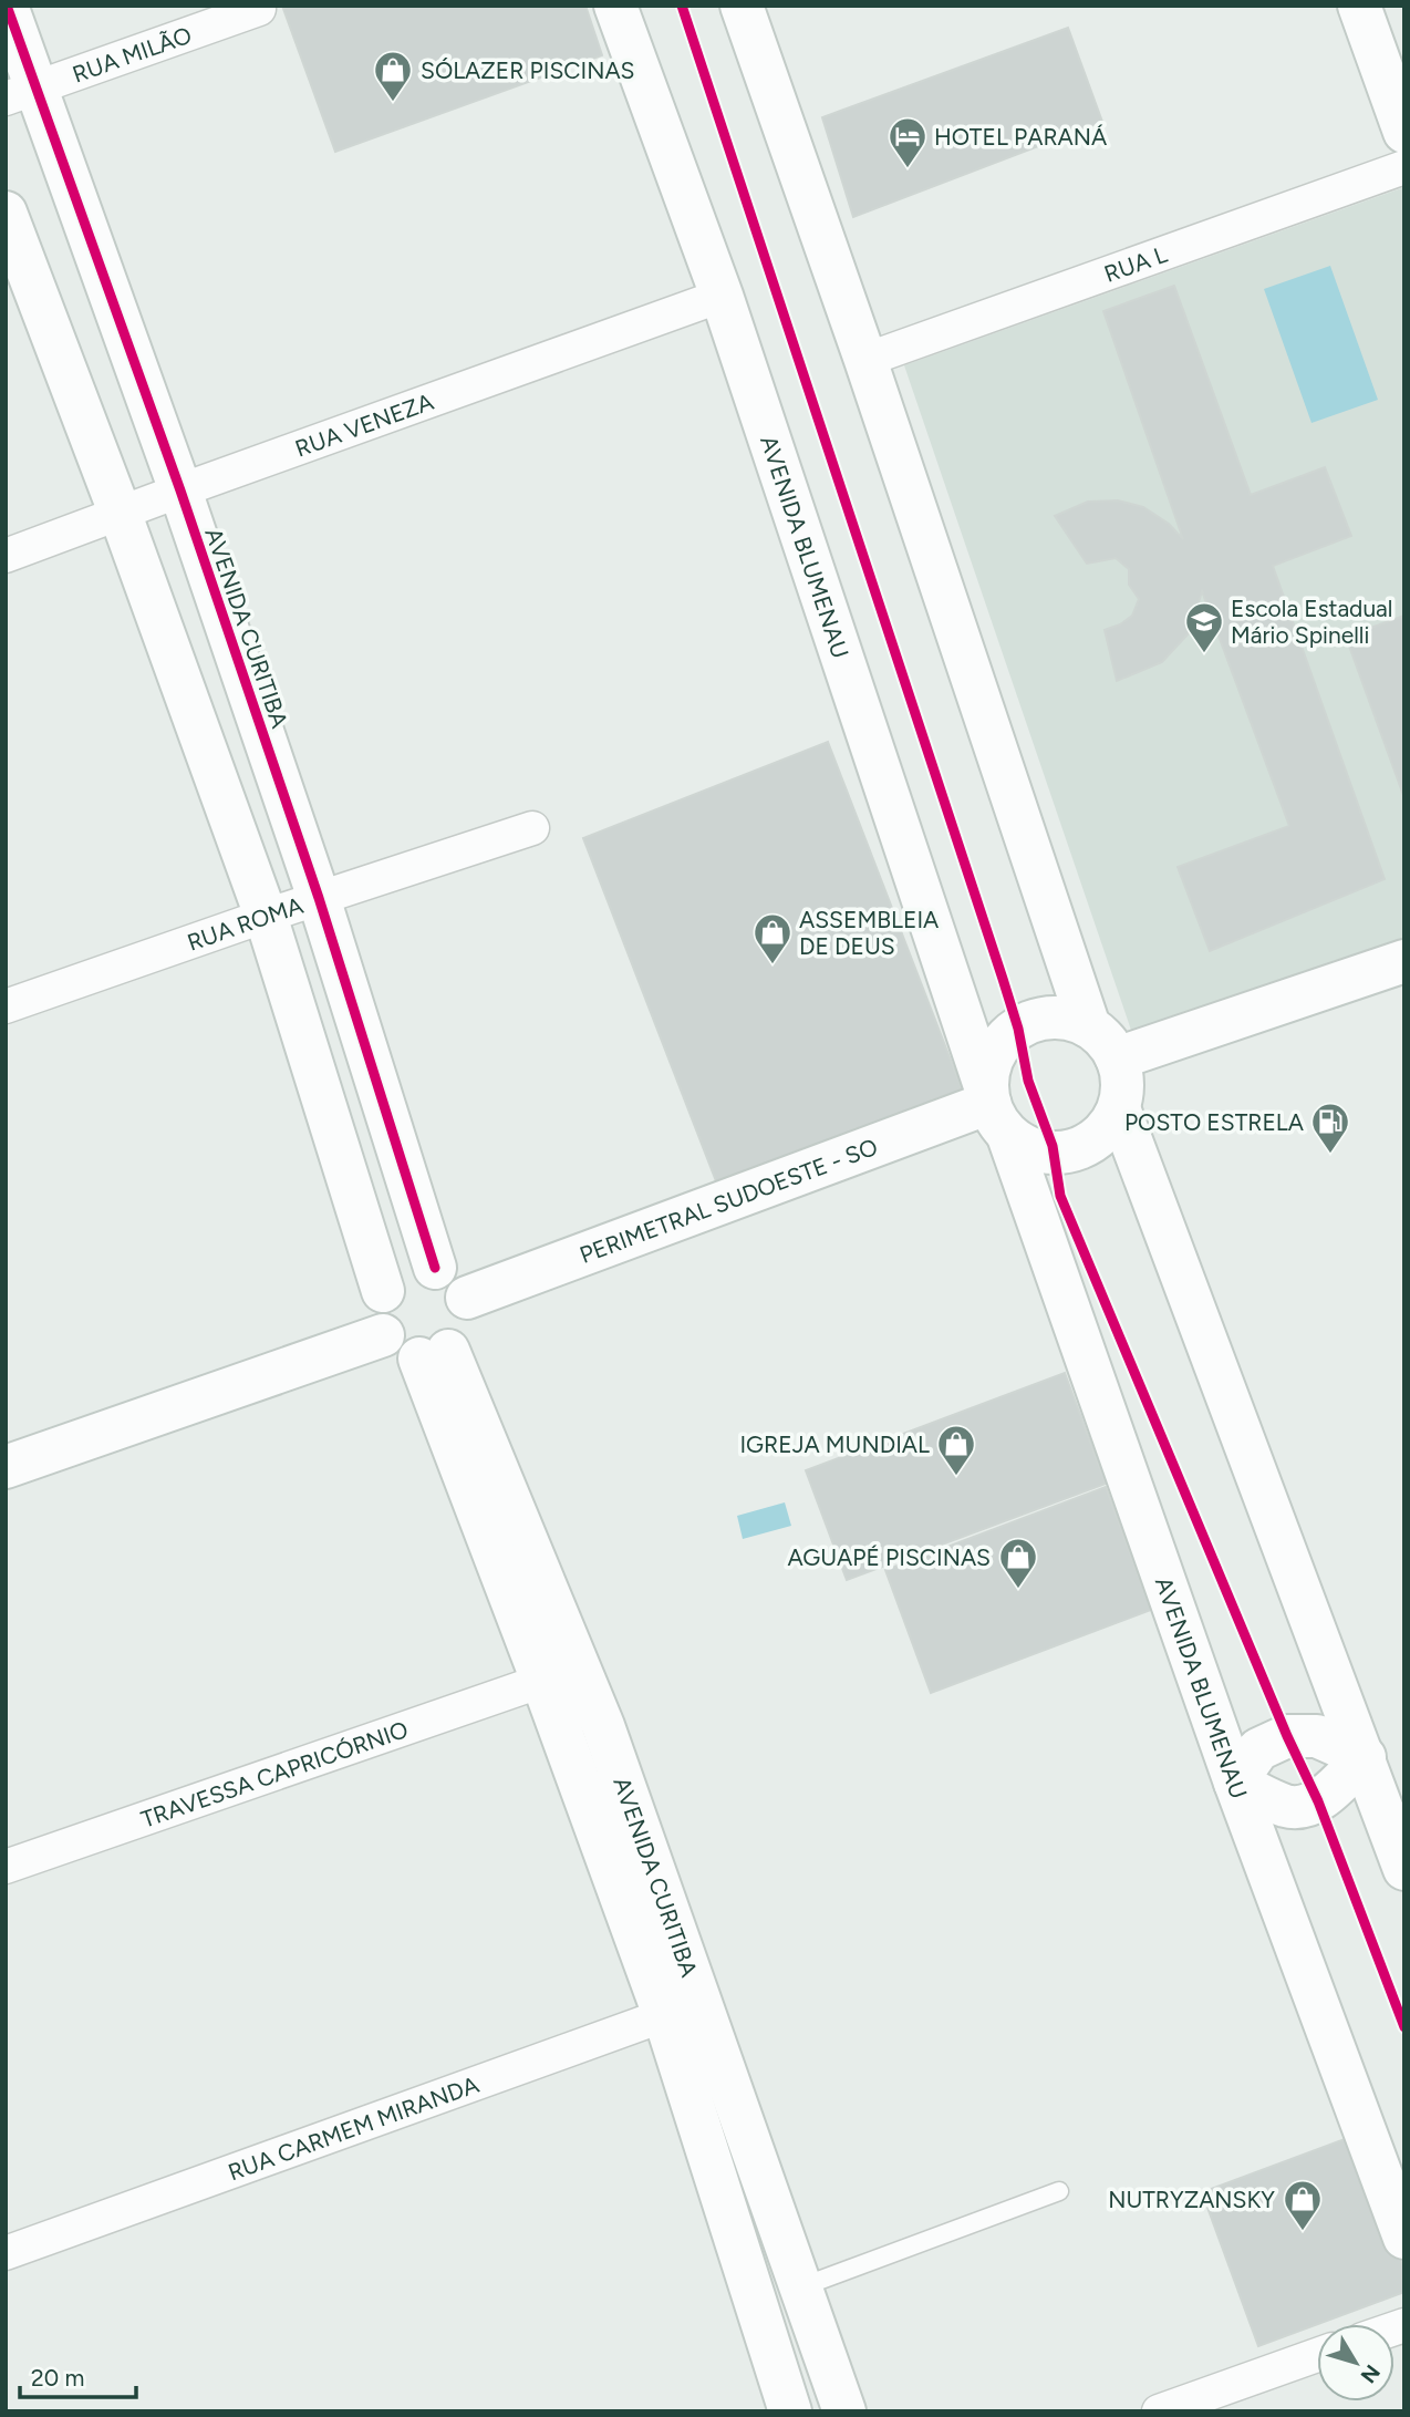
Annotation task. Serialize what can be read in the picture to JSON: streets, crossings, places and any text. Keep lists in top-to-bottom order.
{
  "streets": {
    "street": [
      "RUA MILÃO",
      "RUA L",
      "RUA VENEZA",
      "AVENIDA BLUMENAU",
      "AVENIDA CURITIBA",
      "RUA ROMA",
      "PERIMETRAL SUDOESTE - SO",
      "TRAVESSA CAPRICÓRNIO",
      "RUA CARMEM MIRANDA"
    ]
  },
  "crossings": [
    ["RUA MILÃO", "AVENIDA CURITIBA"],
    ["RUA VENEZA", "AVENIDA BLUMENAU"],
    ["RUA VENEZA", "AVENIDA CURITIBA"],
    ["AVENIDA BLUMENAU", "PERIMETRAL SUDOESTE - SO"],
    ["AVENIDA CURITIBA", "RUA ROMA"],
    ["AVENIDA CURITIBA", "PERIMETRAL SUDOESTE - SO"],
    ["AVENIDA CURITIBA", "TRAVESSA CAPRICÓRNIO"],
    ["AVENIDA CURITIBA", "RUA CARMEM MIRANDA"]
  ],
  "places": {
    "shop": [
      "SÓLAZER PISCINAS",
      "ASSEMBLEIA DE DEUS",
      "IGREJA MUNDIAL",
      "AGUAPÉ PISCINAS",
      "NUTRYZANSKY"
    ],
    "hotel": ["HOTEL PARANÁ"],
    "school or university": ["Escola Estadual Mário Spinelli"],
    "fuel station": ["POSTO ESTRELA"]
  },
  "scale_bar": "20 m",
  "north": "bottom right"
}
